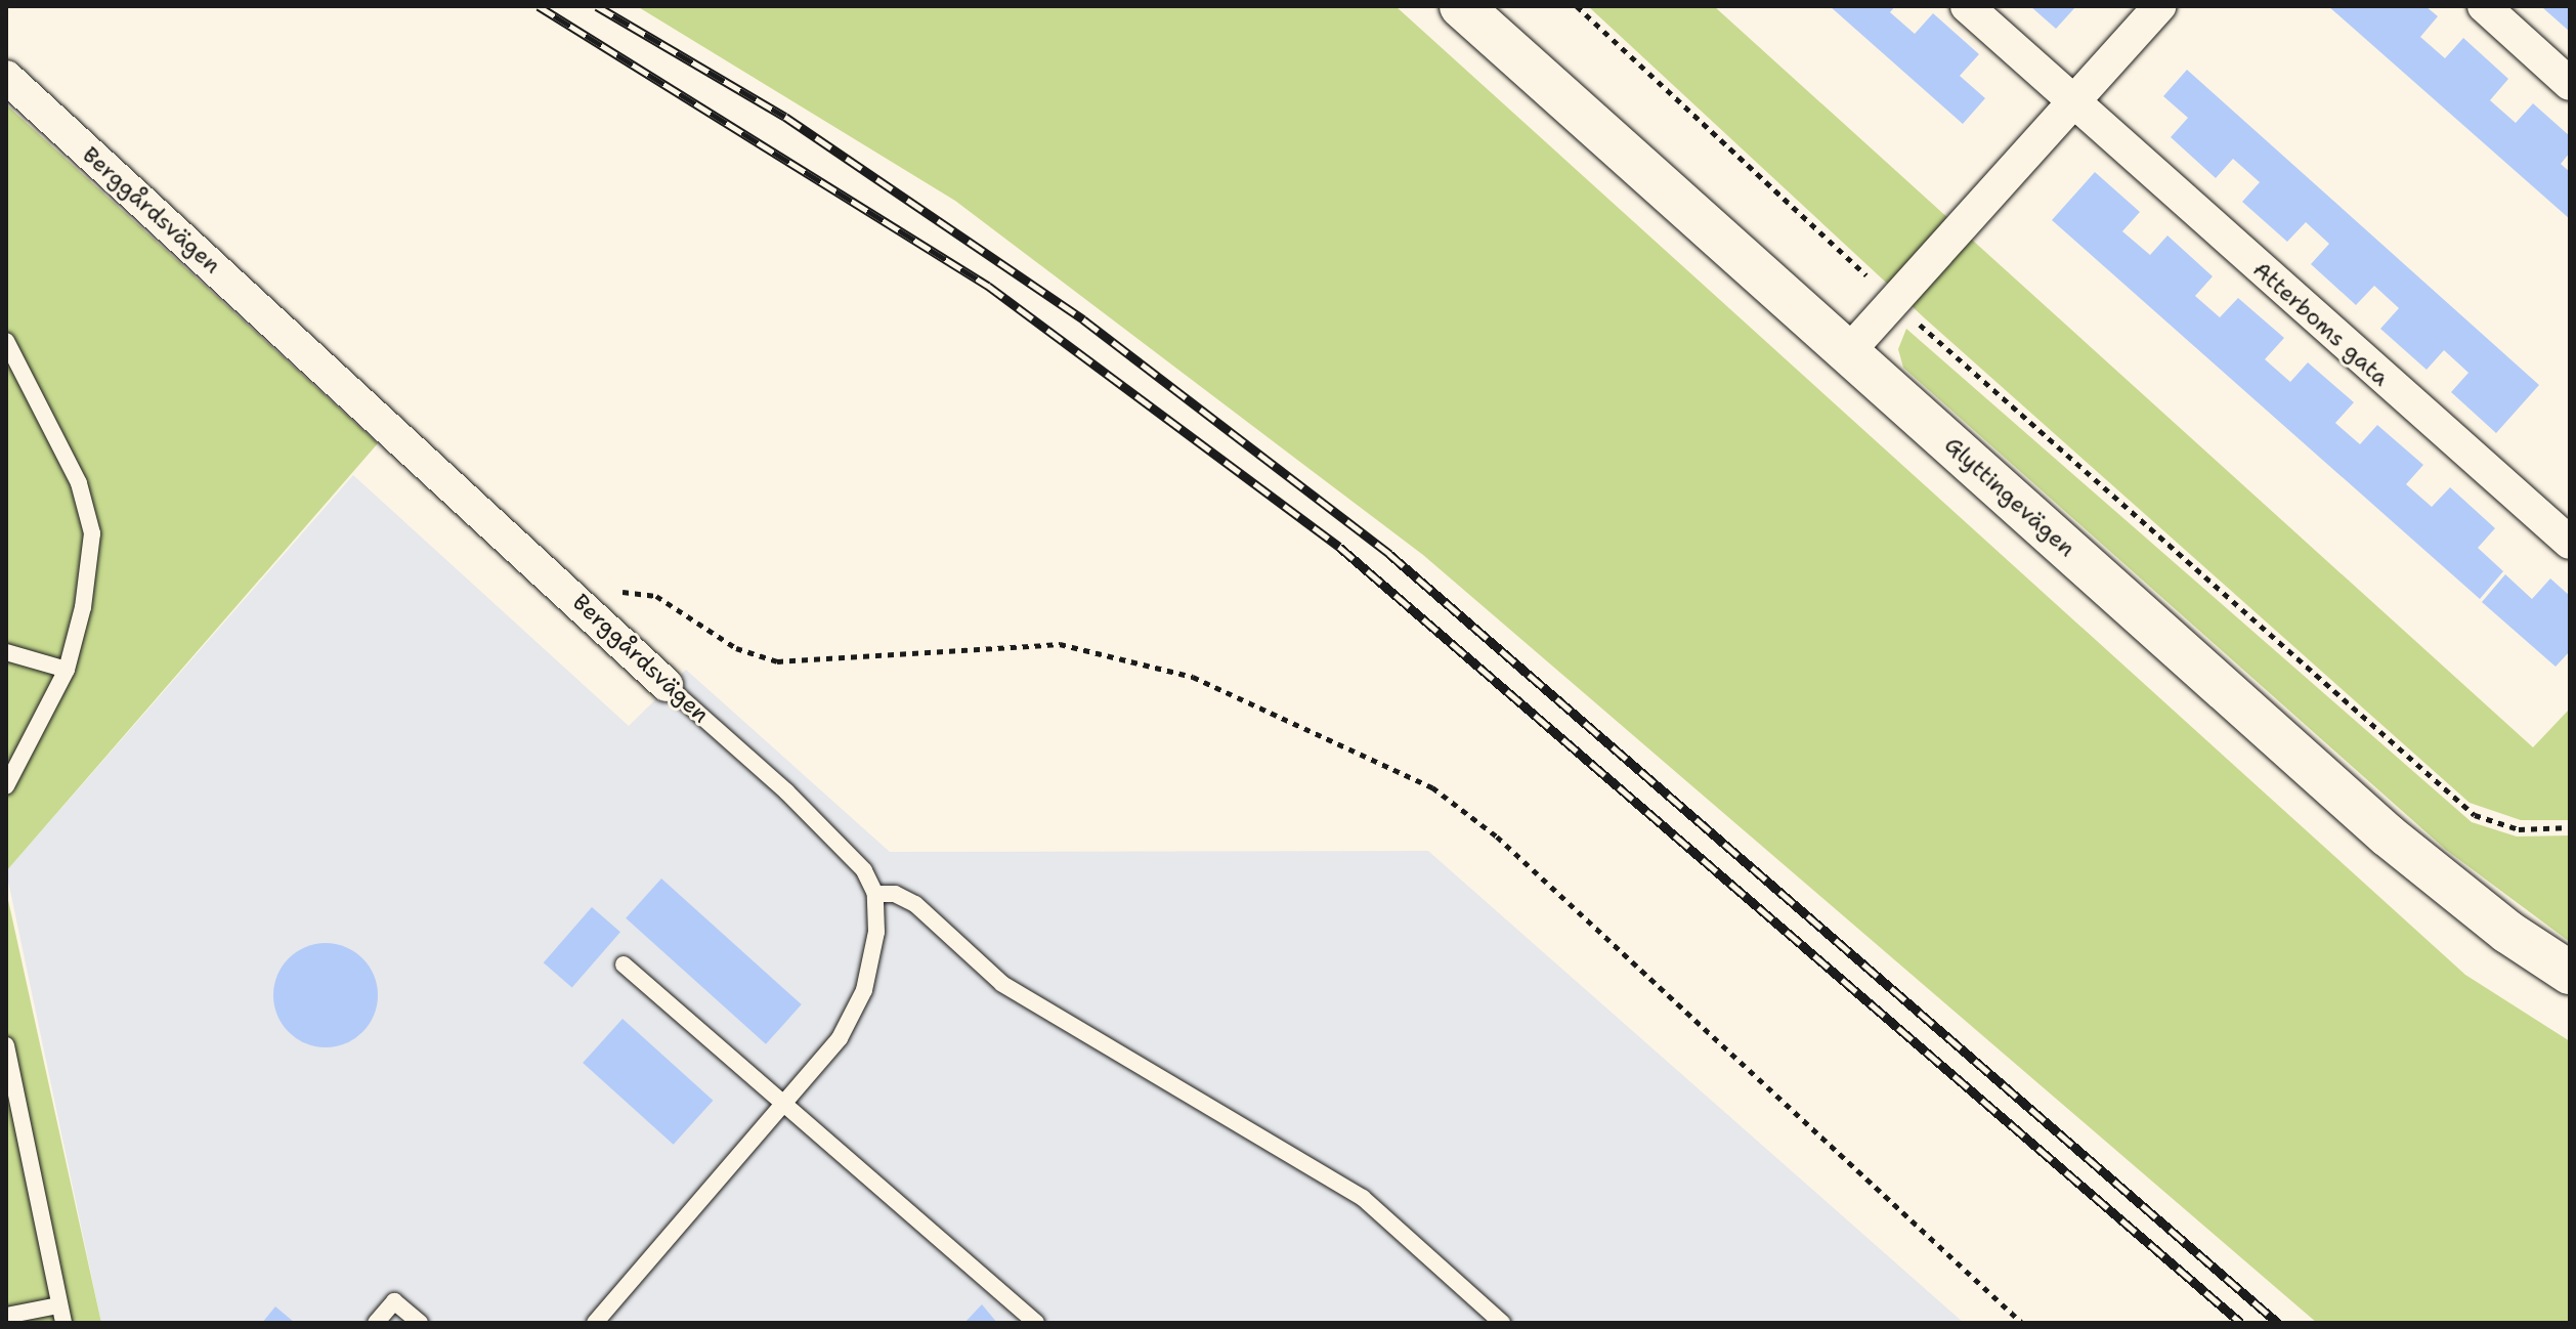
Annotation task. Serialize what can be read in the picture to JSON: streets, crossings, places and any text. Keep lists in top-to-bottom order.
{
  "streets": {
    "street": ["Berggårdsvägen", "Atterboms gata", "Glyttingevägen"]
  }
}
